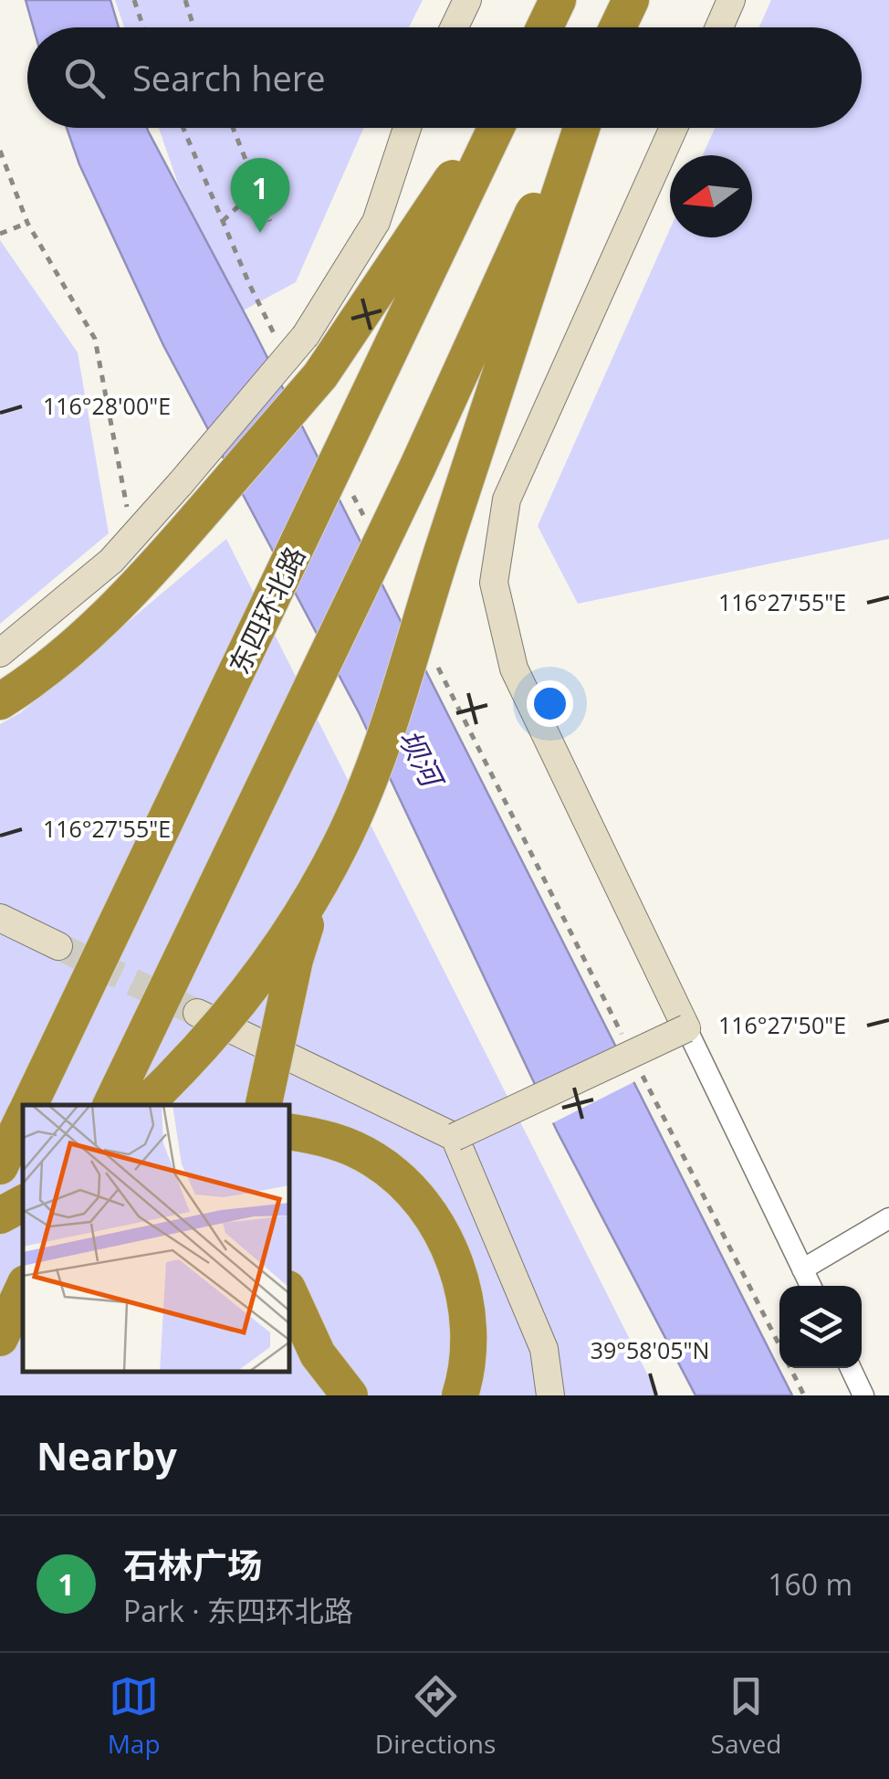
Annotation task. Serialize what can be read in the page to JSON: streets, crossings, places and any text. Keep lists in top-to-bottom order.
{
  "streets": {
    "highway": ["东四环北路"]
  },
  "water": ["坝河"],
  "north": "left",
  "page": {
    "search": "Search here",
    "pins": "1",
    "heading": "Nearby",
    "list": [
      {
        "mark": "1",
        "name": "石林广场",
        "note": "Park · 东四环北路",
        "value": "160 m"
      }
    ],
    "nav": ["Map", "Directions", "Saved"]
  },
  "coordinates": [
    "116°28'00\"E",
    "116°27'55\"E",
    "116°27'50\"E",
    "39°58'05\"N"
  ]
}
